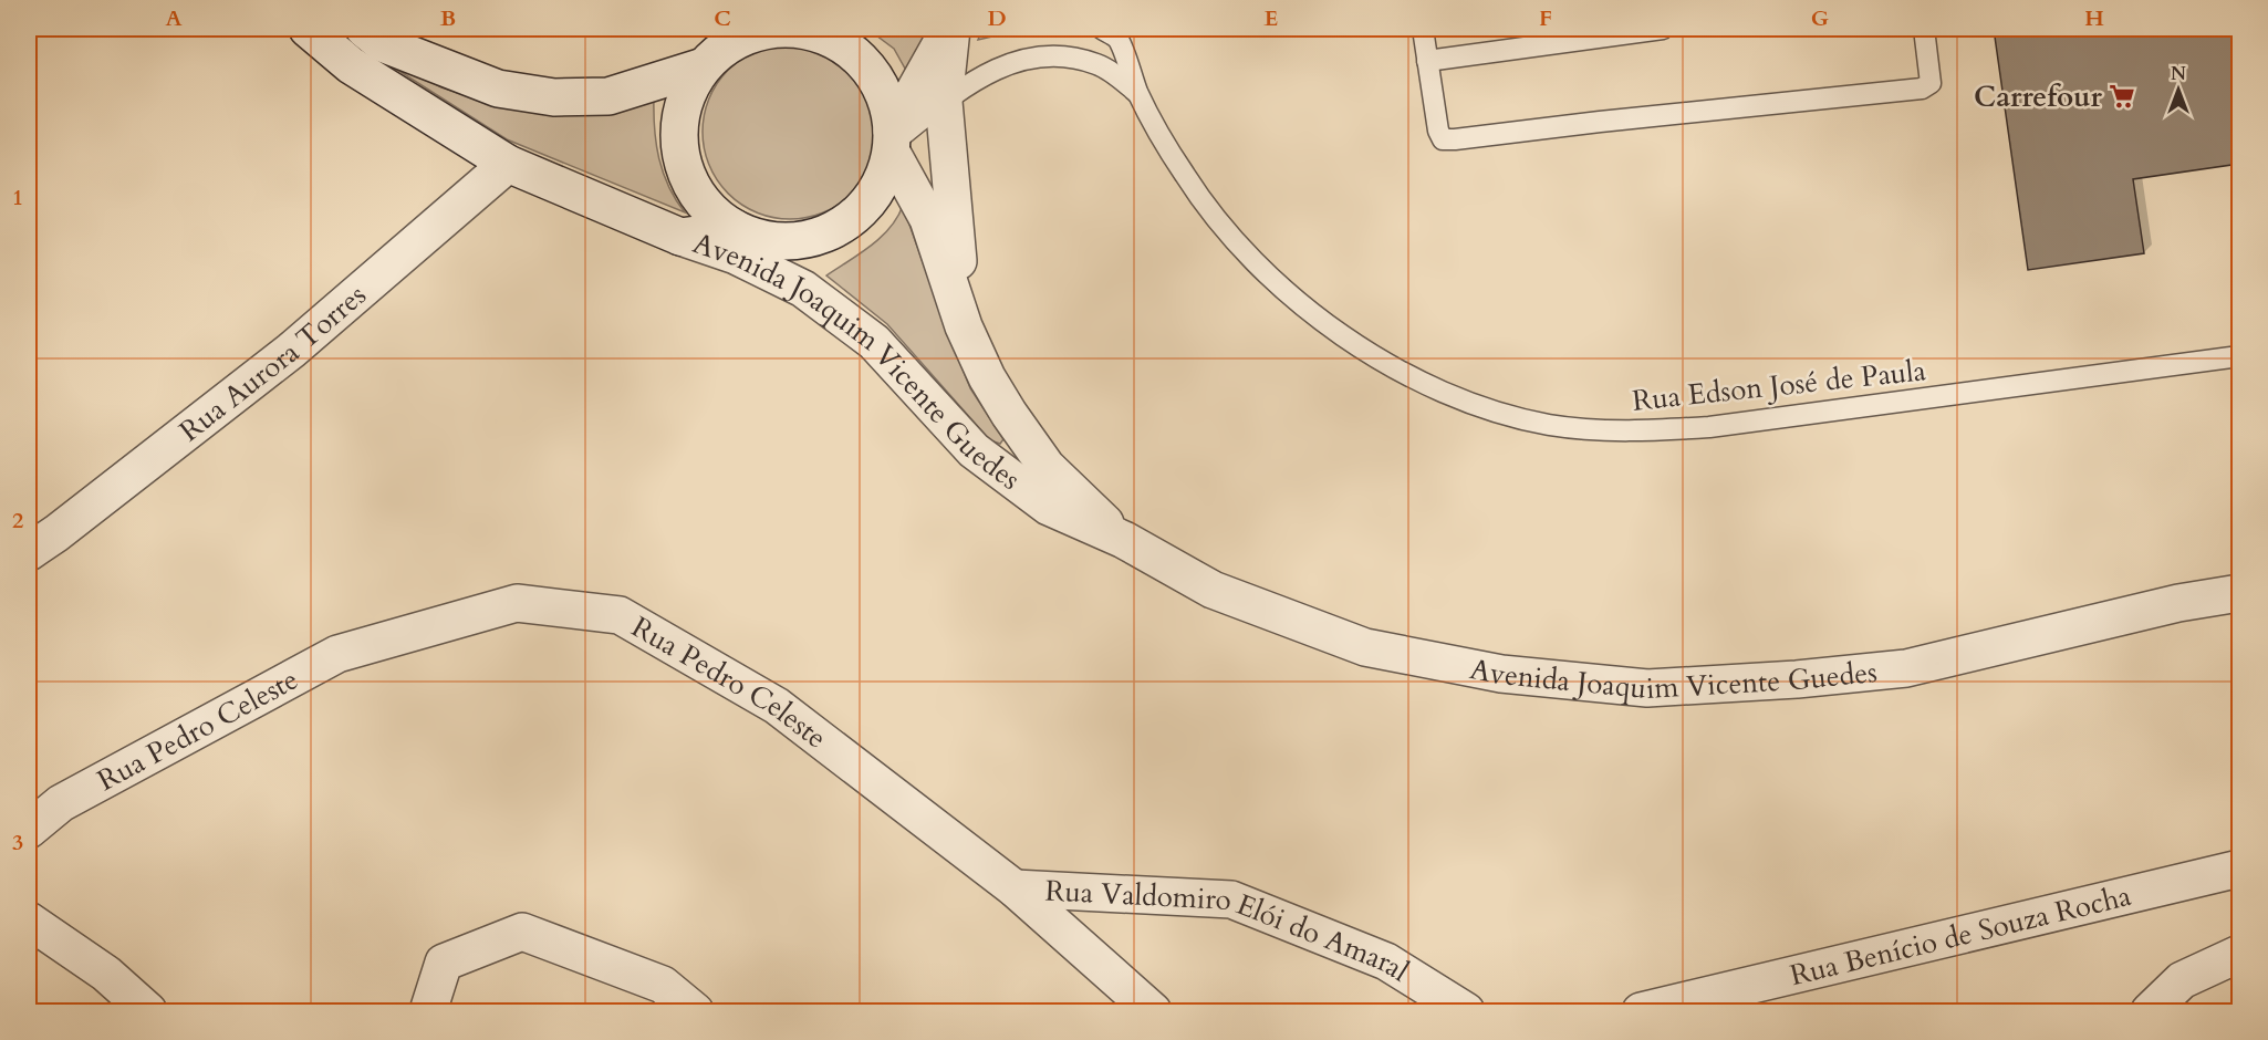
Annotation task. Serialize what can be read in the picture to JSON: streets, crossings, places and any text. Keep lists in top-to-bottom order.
{
  "streets": {
    "street": [
      "Rua Aurora Torres",
      "Avenida Joaquim Vicente Guedes",
      "Rua Pedro Celeste",
      "Rua Valdomiro Elói do Amaral",
      "Rua Benício de Souza Rocha"
    ],
    "lane": ["Rua Edson José de Paula"]
  },
  "crossings": [
    ["Rua Aurora Torres", "Avenida Joaquim Vicente Guedes"],
    ["Rua Pedro Celeste", "Rua Valdomiro Elói do Amaral"]
  ],
  "places": {
    "supermarket": ["Carrefour"]
  },
  "north": "top",
  "grid": {
    "columns": [
      "A",
      "B",
      "C",
      "D",
      "E",
      "F",
      "G",
      "H"
    ],
    "rows": ["1", "2", "3"]
  }
}
